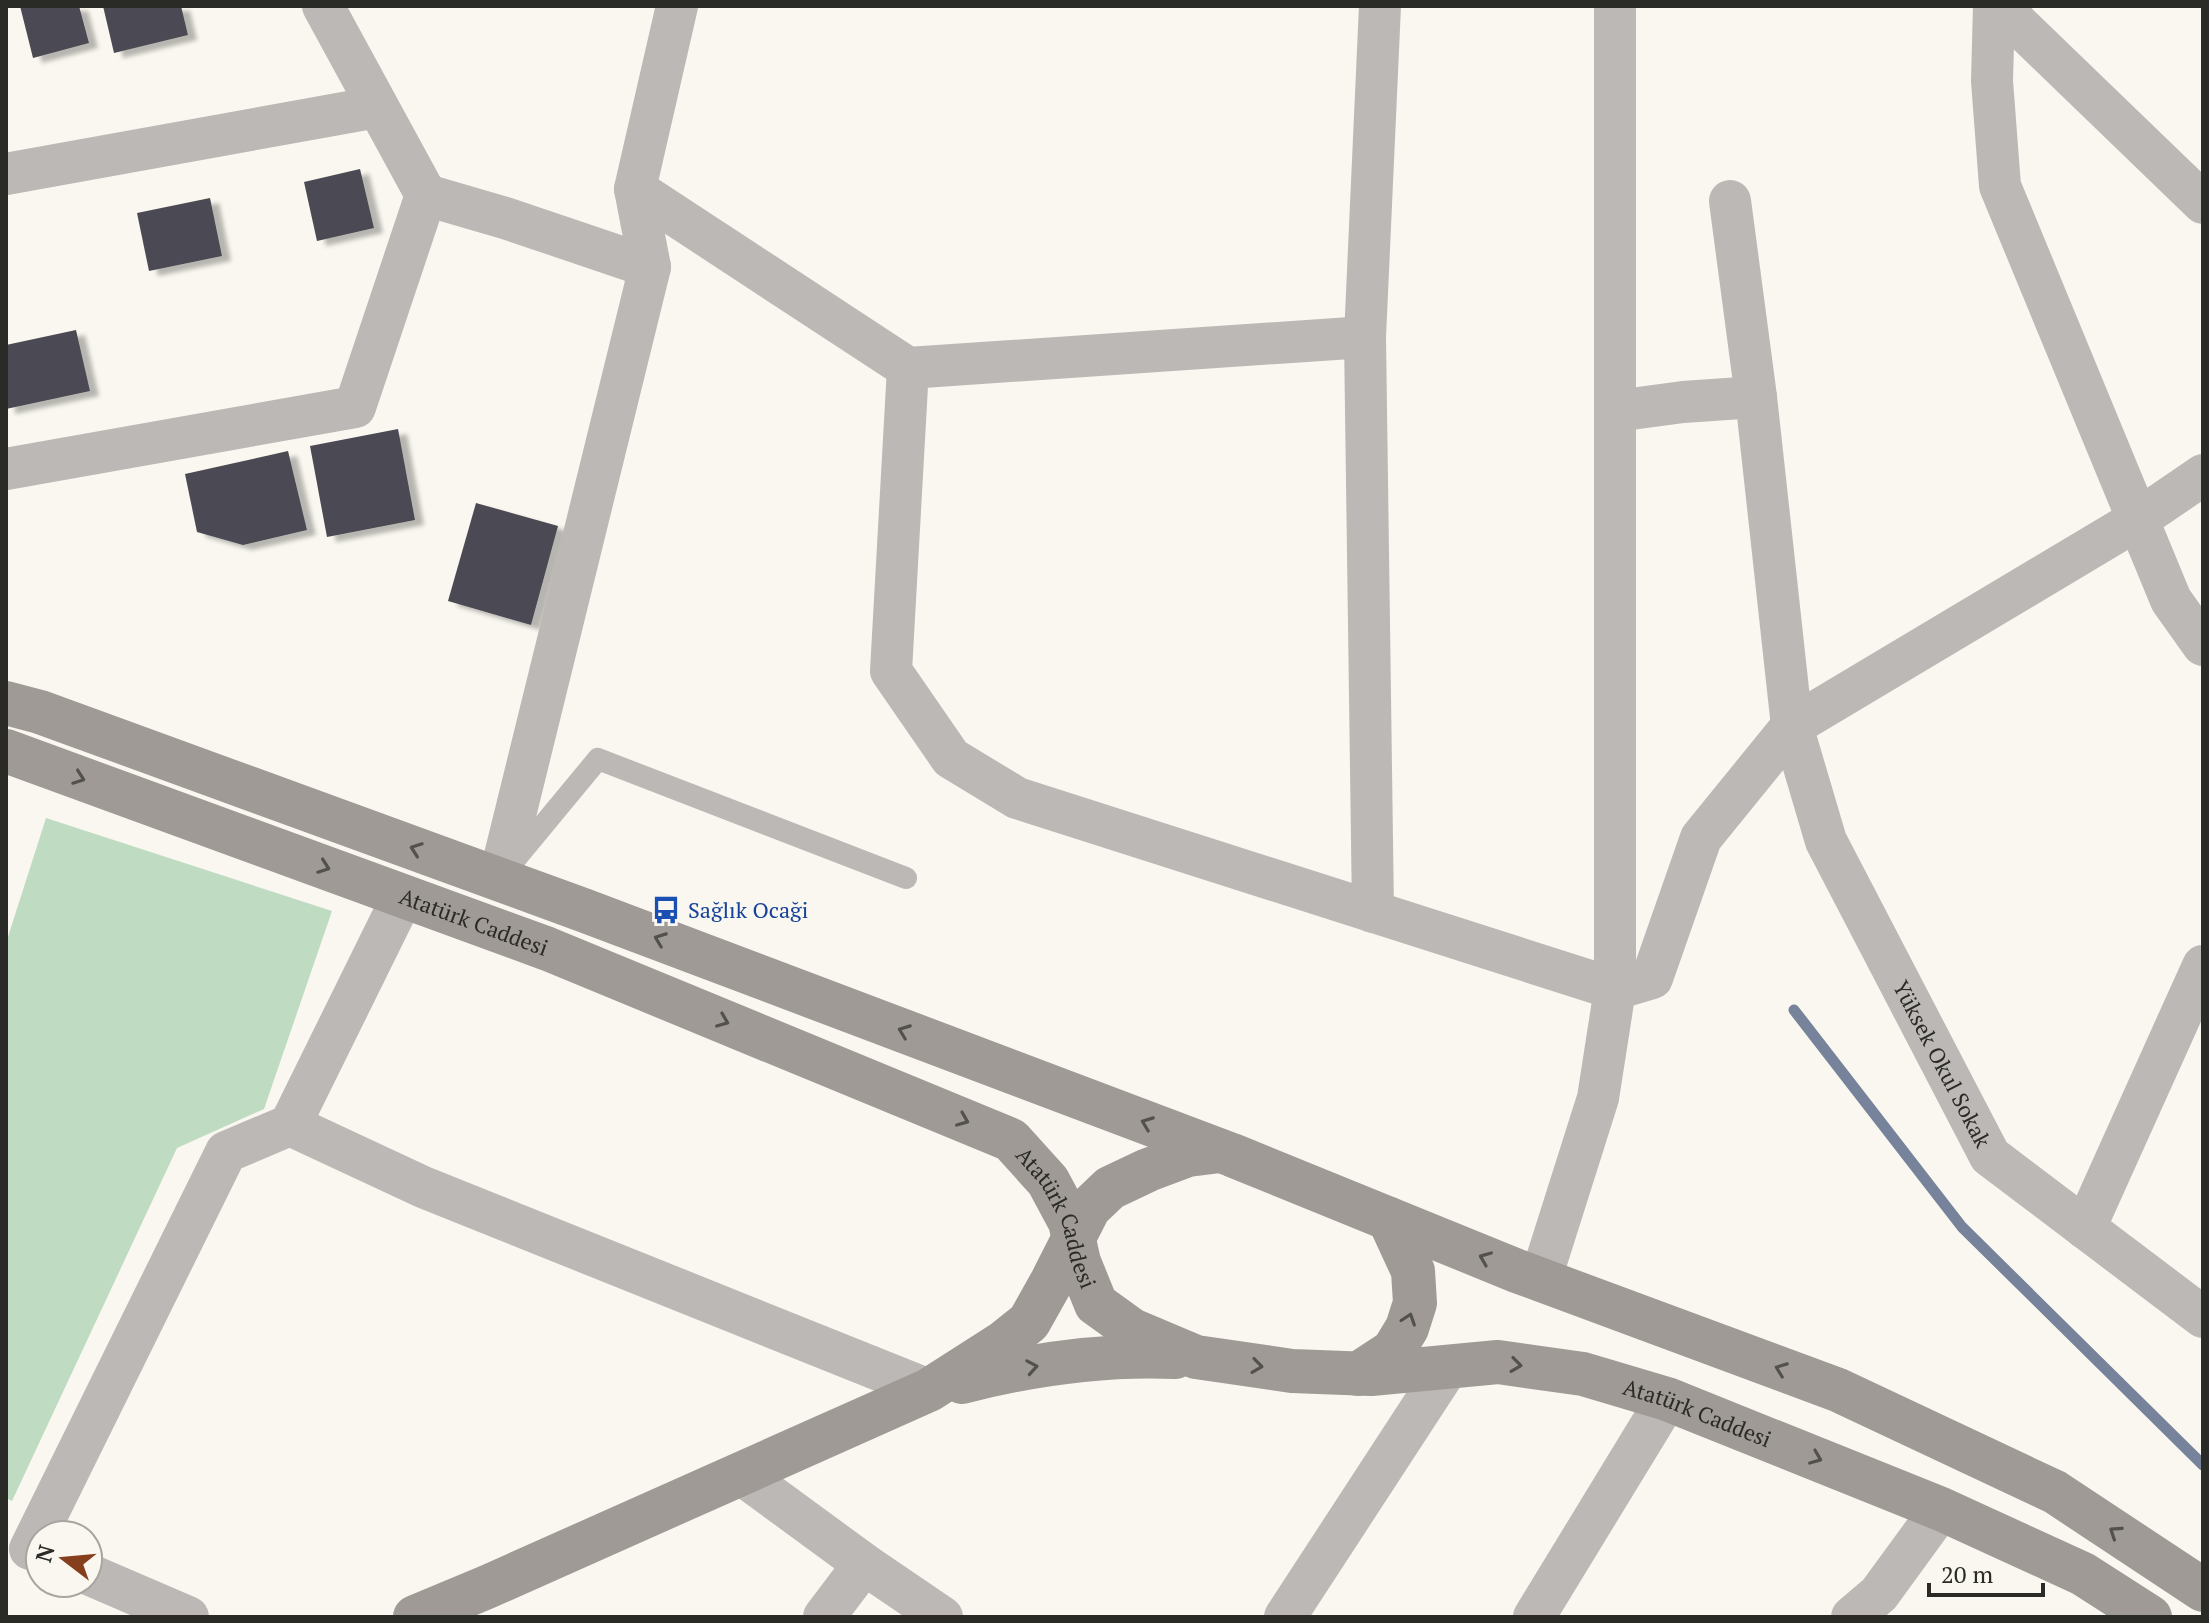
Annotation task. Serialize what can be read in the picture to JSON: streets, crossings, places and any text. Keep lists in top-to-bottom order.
{
  "streets": {
    "main road": ["Atatürk Caddesi"],
    "street": ["Yüksek Okul Sokak"]
  },
  "places": {
    "bus stop": ["Sağlık Ocaği"]
  },
  "scale_bar": "20 m",
  "north": "left"
}
